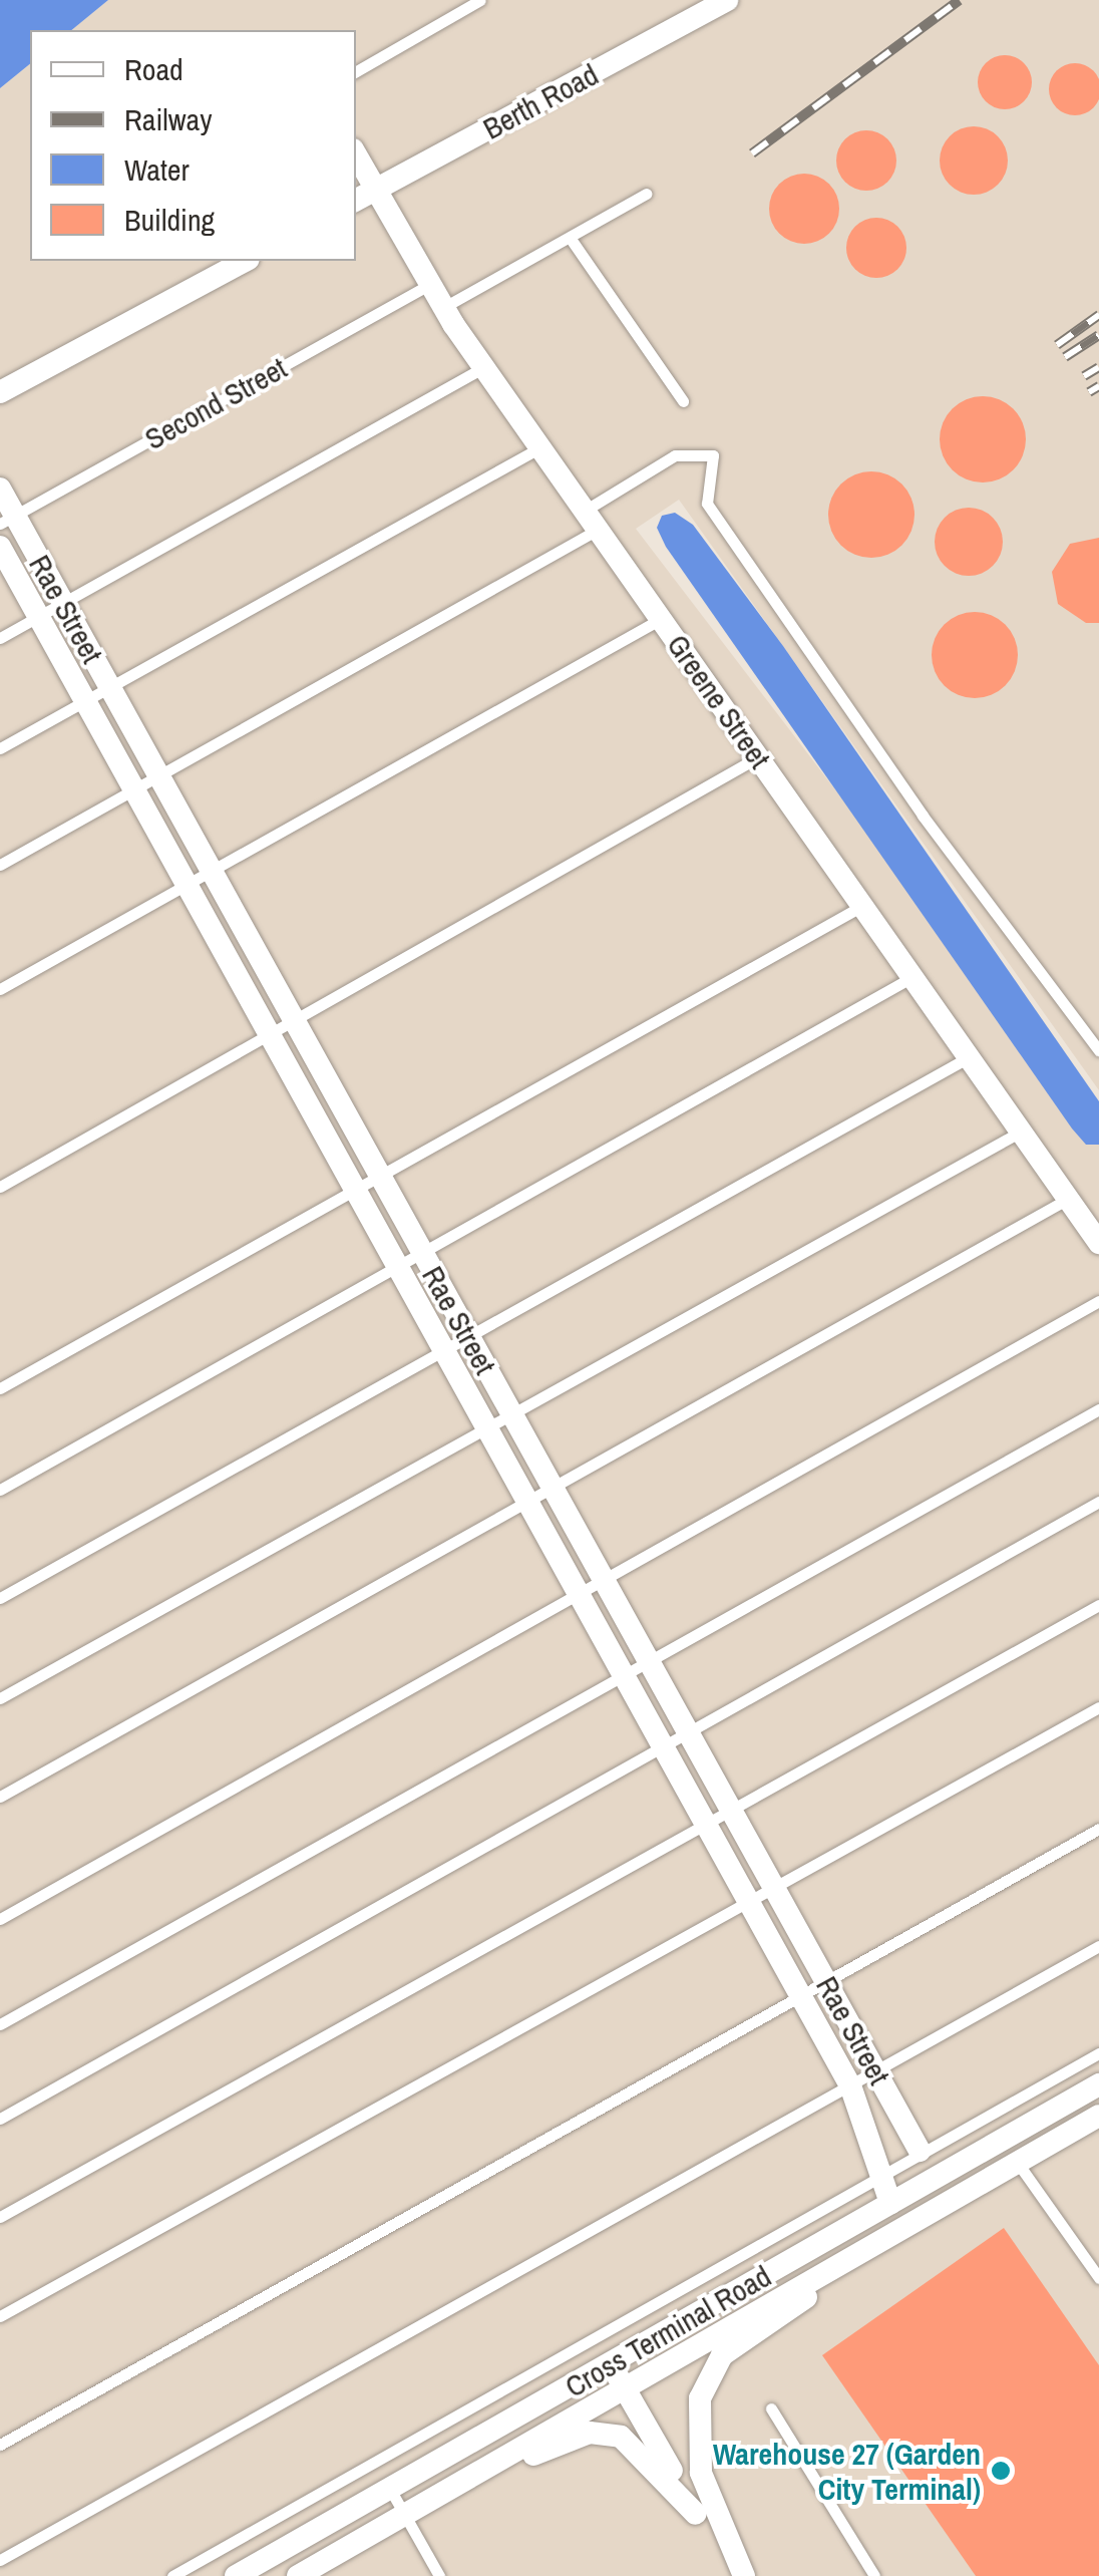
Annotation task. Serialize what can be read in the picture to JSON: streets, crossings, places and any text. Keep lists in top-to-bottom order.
{
  "streets": {
    "street": [
      "Berth Road",
      "Rae Street",
      "Greene Street",
      "Cross Terminal Road"
    ],
    "lane": ["Second Street"]
  },
  "crossings": [
    ["Berth Road", "Greene Street"],
    ["Second Street", "Rae Street"],
    ["Second Street", "Greene Street"],
    ["Rae Street", "Cross Terminal Road"]
  ],
  "places": ["Warehouse 27 (Garden City Terminal)"],
  "legend": [
    "Road",
    "Railway",
    "Water",
    "Building"
  ]
}
